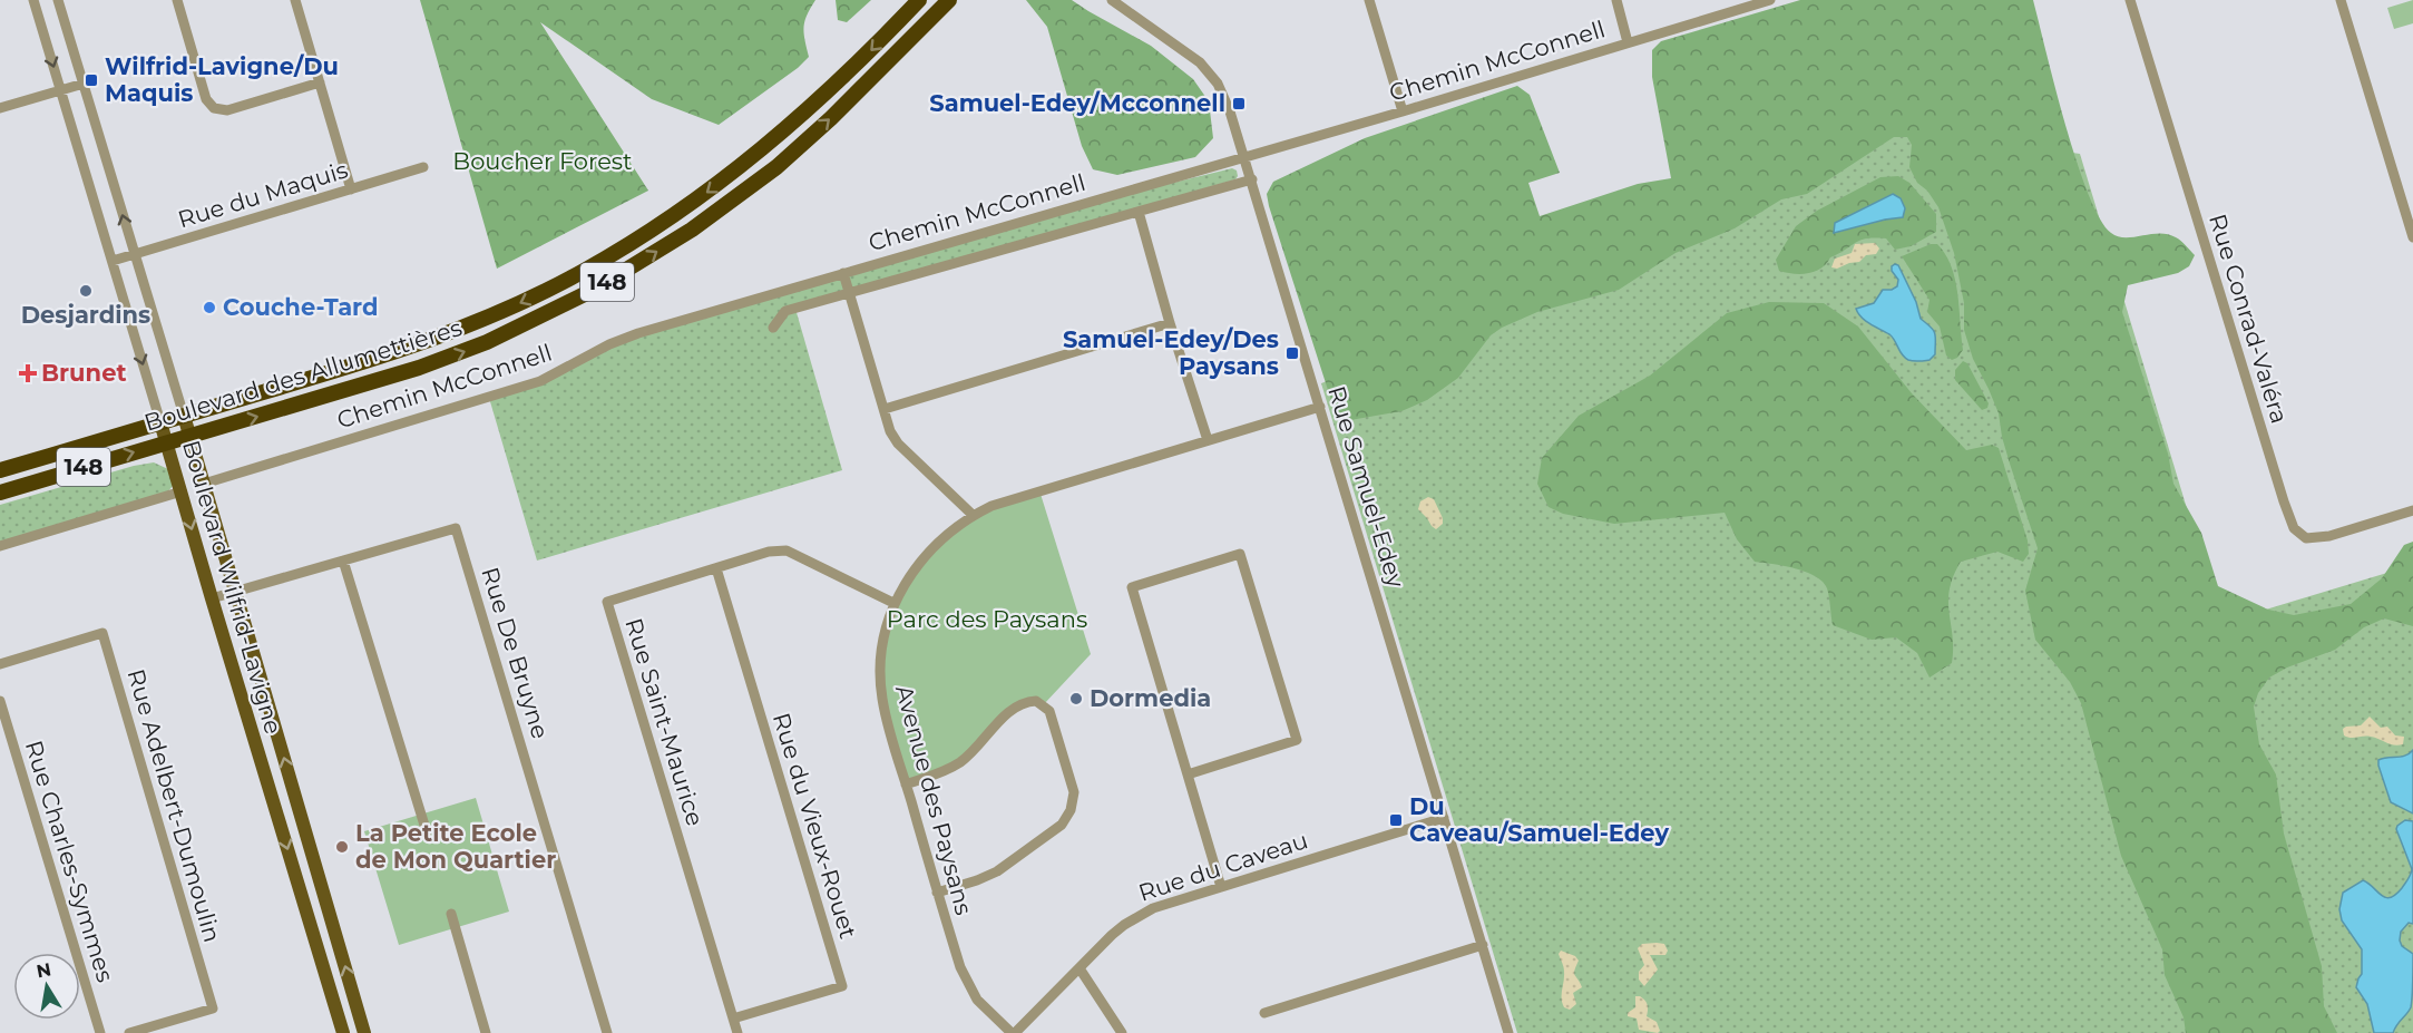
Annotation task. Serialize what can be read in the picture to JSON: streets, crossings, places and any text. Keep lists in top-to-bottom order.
{
  "streets": {
    "highway": ["148", "Boulevard des Allumettières"],
    "main road": ["Boulevard Wilfrid-Lavigne"],
    "street": [
      "Chemin McConnell",
      "Rue du Maquis",
      "Rue Conrad-Valéra",
      "Rue Samuel-Edey",
      "Rue De Bruyne",
      "Rue Saint-Maurice",
      "Avenue des Paysans",
      "Rue Adelbert-Dumoulin",
      "Rue du Vieux-Rouet",
      "Rue Charles-Symmes",
      "Rue du Caveau"
    ]
  },
  "crossings": [
    ["Chemin McConnell", "Rue Samuel-Edey"],
    ["Chemin McConnell", "Boulevard Wilfrid-Lavigne"],
    ["Rue du Maquis", "Boulevard Wilfrid-Lavigne"],
    ["Boulevard des Allumettières", "Boulevard Wilfrid-Lavigne"],
    ["Rue Samuel-Edey", "Avenue des Paysans"],
    ["Rue Samuel-Edey", "Rue du Caveau"],
    ["Boulevard Wilfrid-Lavigne", "Rue De Bruyne"],
    ["Rue Saint-Maurice", "Avenue des Paysans"],
    ["Rue Saint-Maurice", "Rue du Vieux-Rouet"],
    ["Avenue des Paysans", "Rue du Caveau"]
  ],
  "parks": ["Boucher Forest", "Parc des Paysans"],
  "places": {
    "transit": [
      "Wilfrid-Lavigne/Du Maquis",
      "Samuel-Edey/Mcconnell",
      "Samuel-Edey/Des Paysans",
      "Du Caveau/Samuel-Edey"
    ],
    "other": [
      "Desjardins",
      "Couche-Tard",
      "Dormedia",
      "La Petite Ecole de Mon Quartier"
    ],
    "health": ["Brunet"]
  },
  "north": "top"
}
